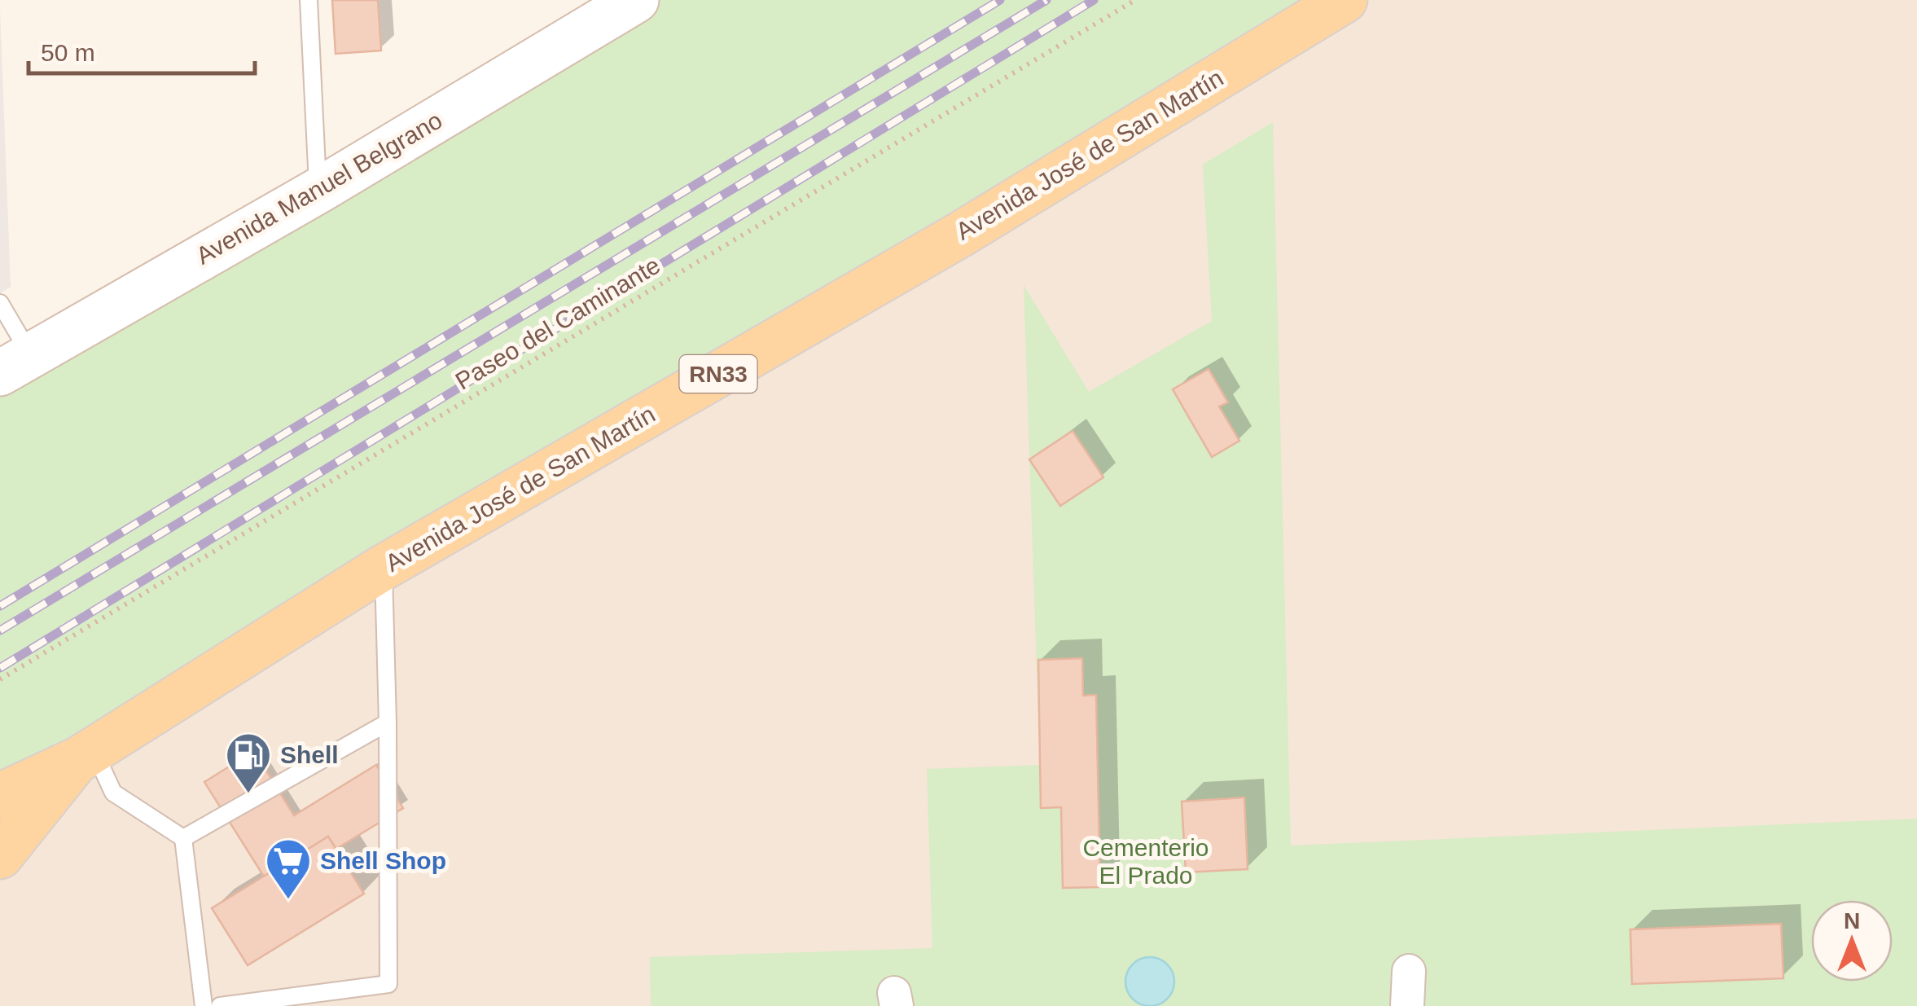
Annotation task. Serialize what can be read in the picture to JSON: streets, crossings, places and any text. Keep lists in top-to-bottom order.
{
  "streets": {
    "main road": ["Avenida José de San Martín", "Avenida Manuel Belgrano", "RN33"],
    "path": ["Paseo del Caminante"]
  },
  "parks": ["Cementerio El Prado"],
  "places": {
    "fuel station": ["Shell"],
    "supermarket": ["Shell Shop"]
  },
  "scale_bar": "50 m",
  "north": "top"
}
